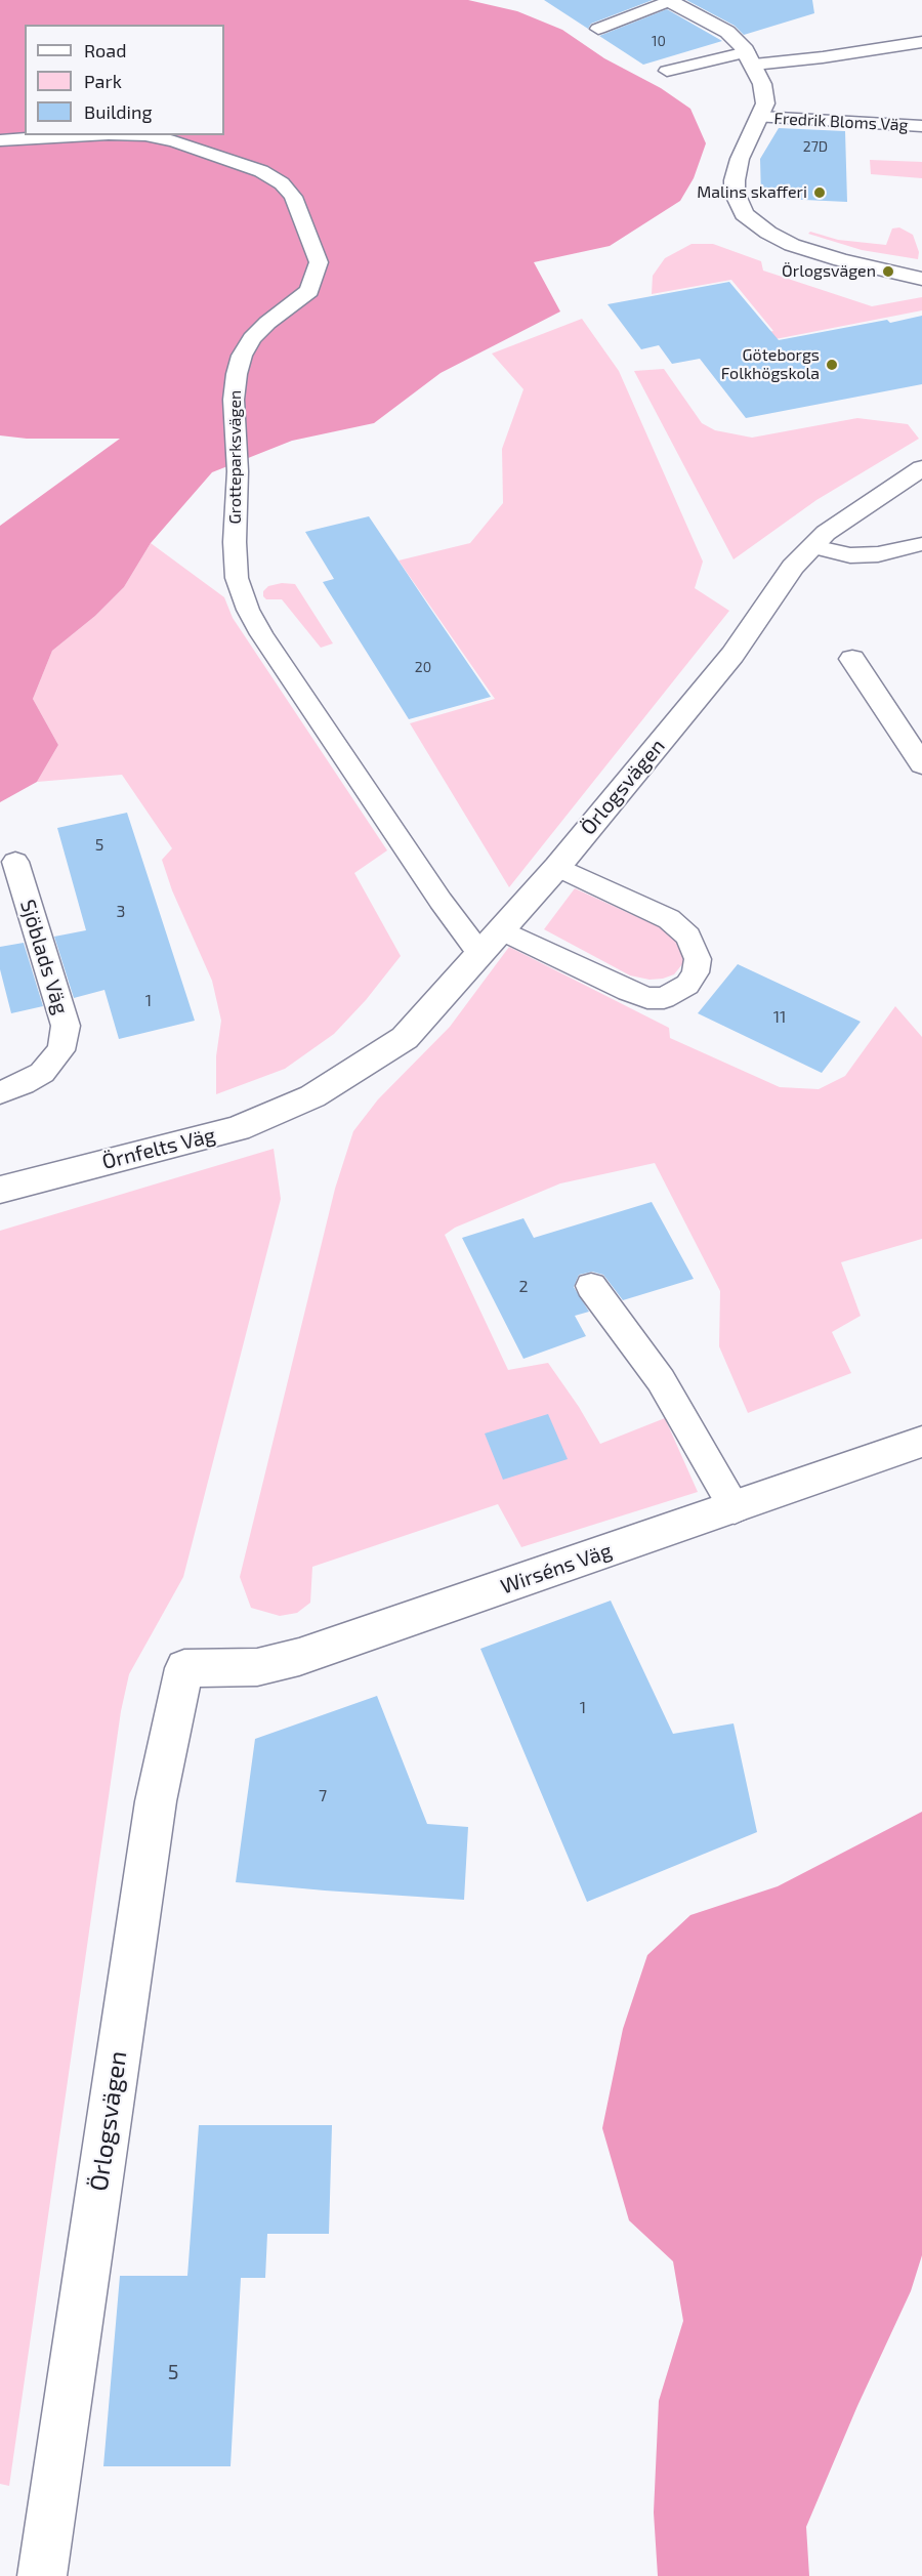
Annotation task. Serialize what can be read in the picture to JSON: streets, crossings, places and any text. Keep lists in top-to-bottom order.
{
  "streets": {
    "street": ["Örlogsvägen", "Örnfelts Väg", "Wirséns Väg"],
    "lane": ["Fredrik Bloms Väg", "Grotteparksvägen", "Sjöblads Väg"]
  },
  "crossings": [
    ["Grotteparksvägen", "Örlogsvägen"],
    ["Örlogsvägen", "Örnfelts Väg"],
    ["Örlogsvägen", "Wirséns Väg"]
  ],
  "places": ["Malins skafferi", "Örlogsvägen", "Göteborgs Folkhögskola"],
  "house_numbers": [
    "10",
    "27D",
    "20",
    "5",
    "3",
    "1",
    "11",
    "2",
    "1",
    "7",
    "5"
  ],
  "legend": ["Road", "Park", "Building"]
}
